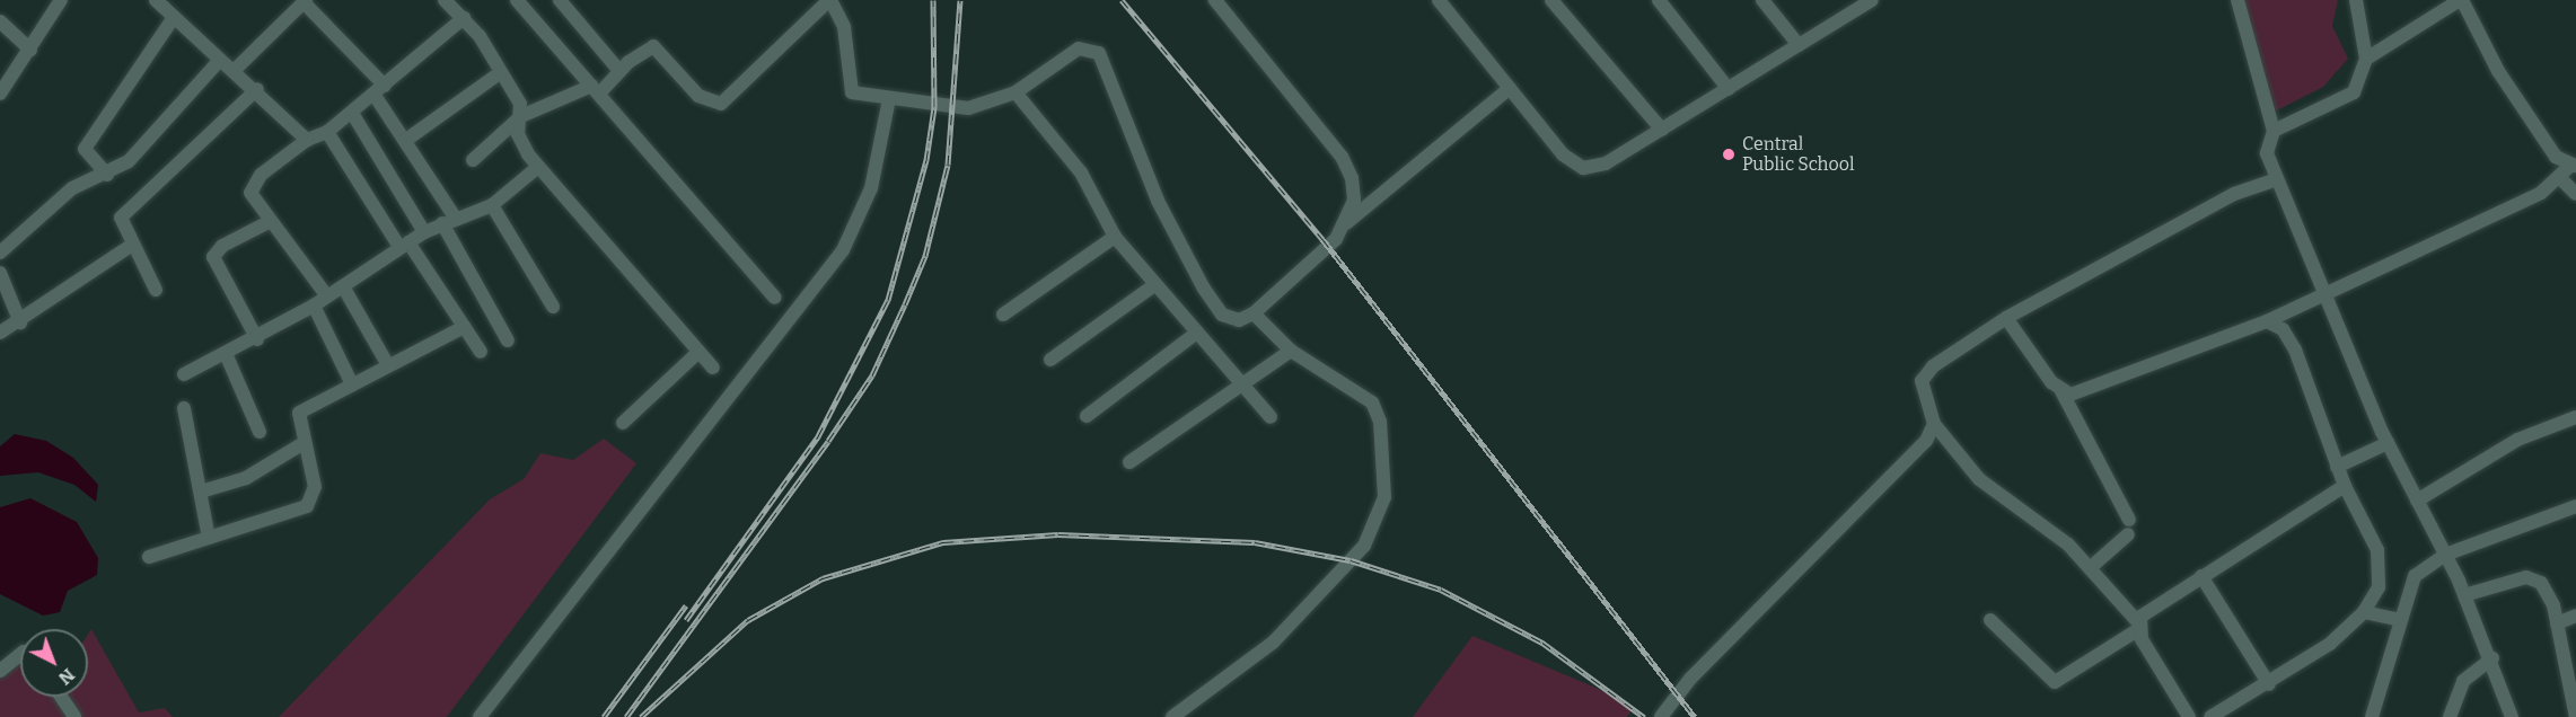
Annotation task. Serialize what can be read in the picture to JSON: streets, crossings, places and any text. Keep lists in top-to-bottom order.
{
  "places": ["Central Public School"],
  "north": "bottom right"
}
